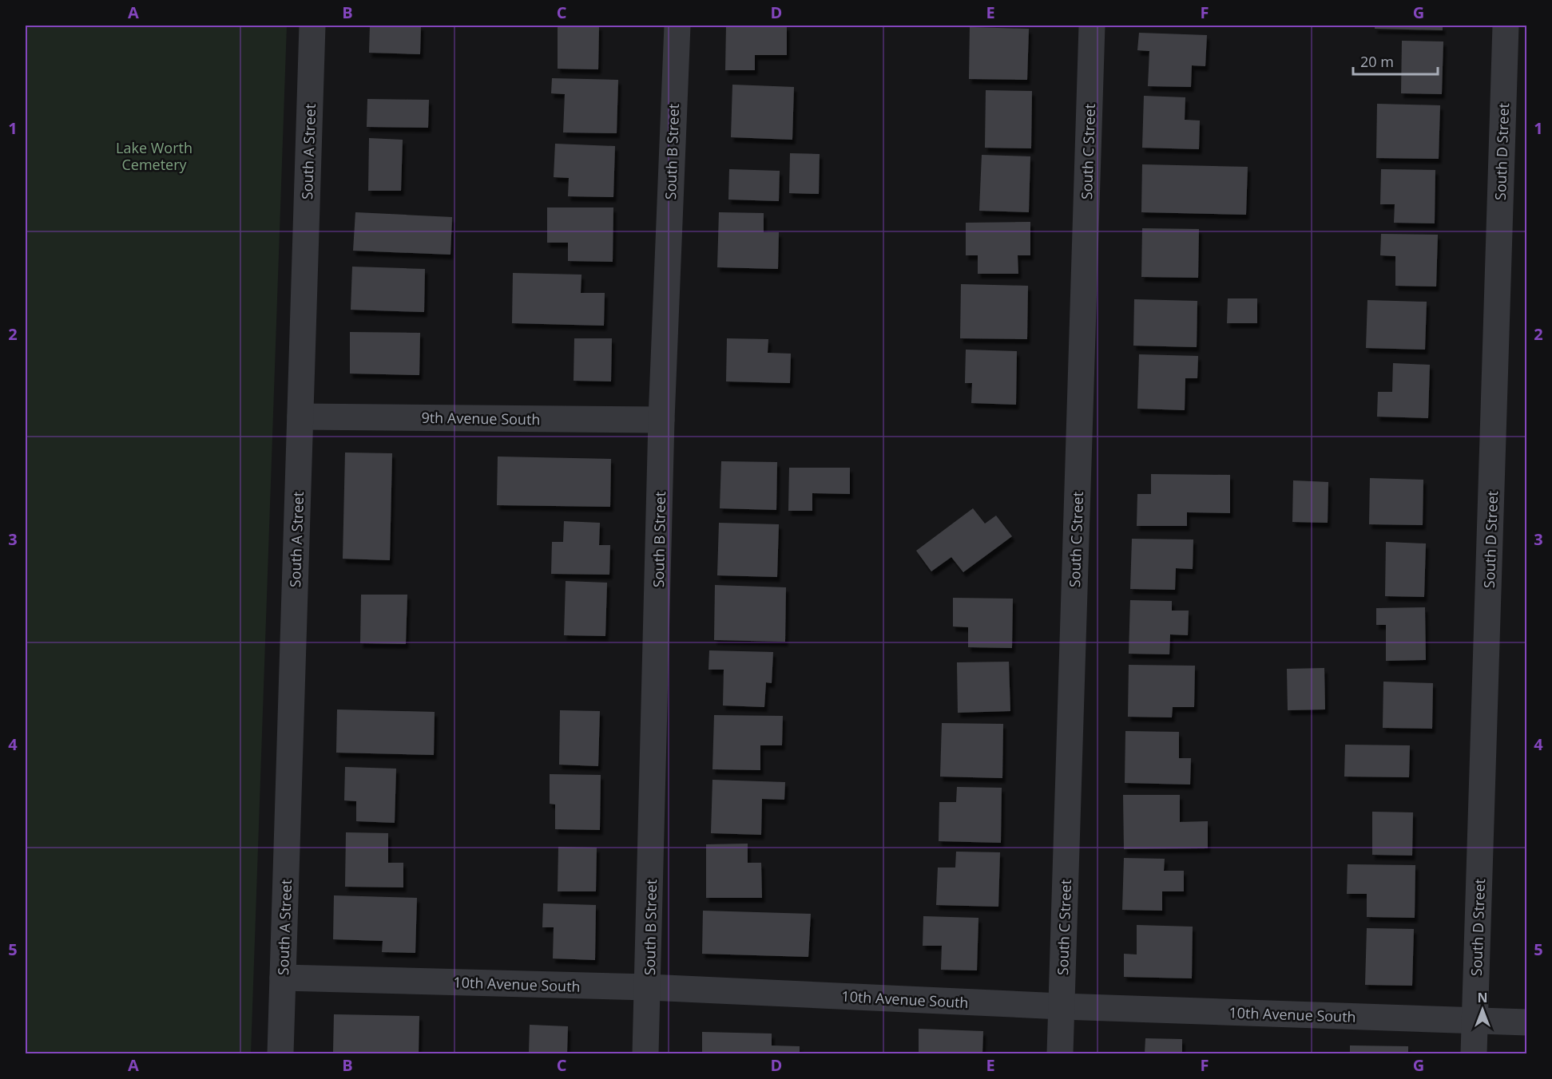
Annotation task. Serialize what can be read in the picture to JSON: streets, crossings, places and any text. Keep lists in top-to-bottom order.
{
  "streets": {
    "street": [
      "South A Street",
      "South B Street",
      "South C Street",
      "South D Street",
      "9th Avenue South",
      "10th Avenue South"
    ]
  },
  "crossings": [
    ["South A Street", "9th Avenue South"],
    ["South A Street", "10th Avenue South"],
    ["South B Street", "9th Avenue South"],
    ["South B Street", "10th Avenue South"],
    ["South C Street", "10th Avenue South"],
    ["South D Street", "10th Avenue South"]
  ],
  "parks": ["Lake Worth Cemetery"],
  "scale_bar": "20 m",
  "north": "top",
  "grid": {
    "columns": [
      "A",
      "B",
      "C",
      "D",
      "E",
      "F",
      "G"
    ],
    "rows": [
      "1",
      "2",
      "3",
      "4",
      "5"
    ]
  }
}
